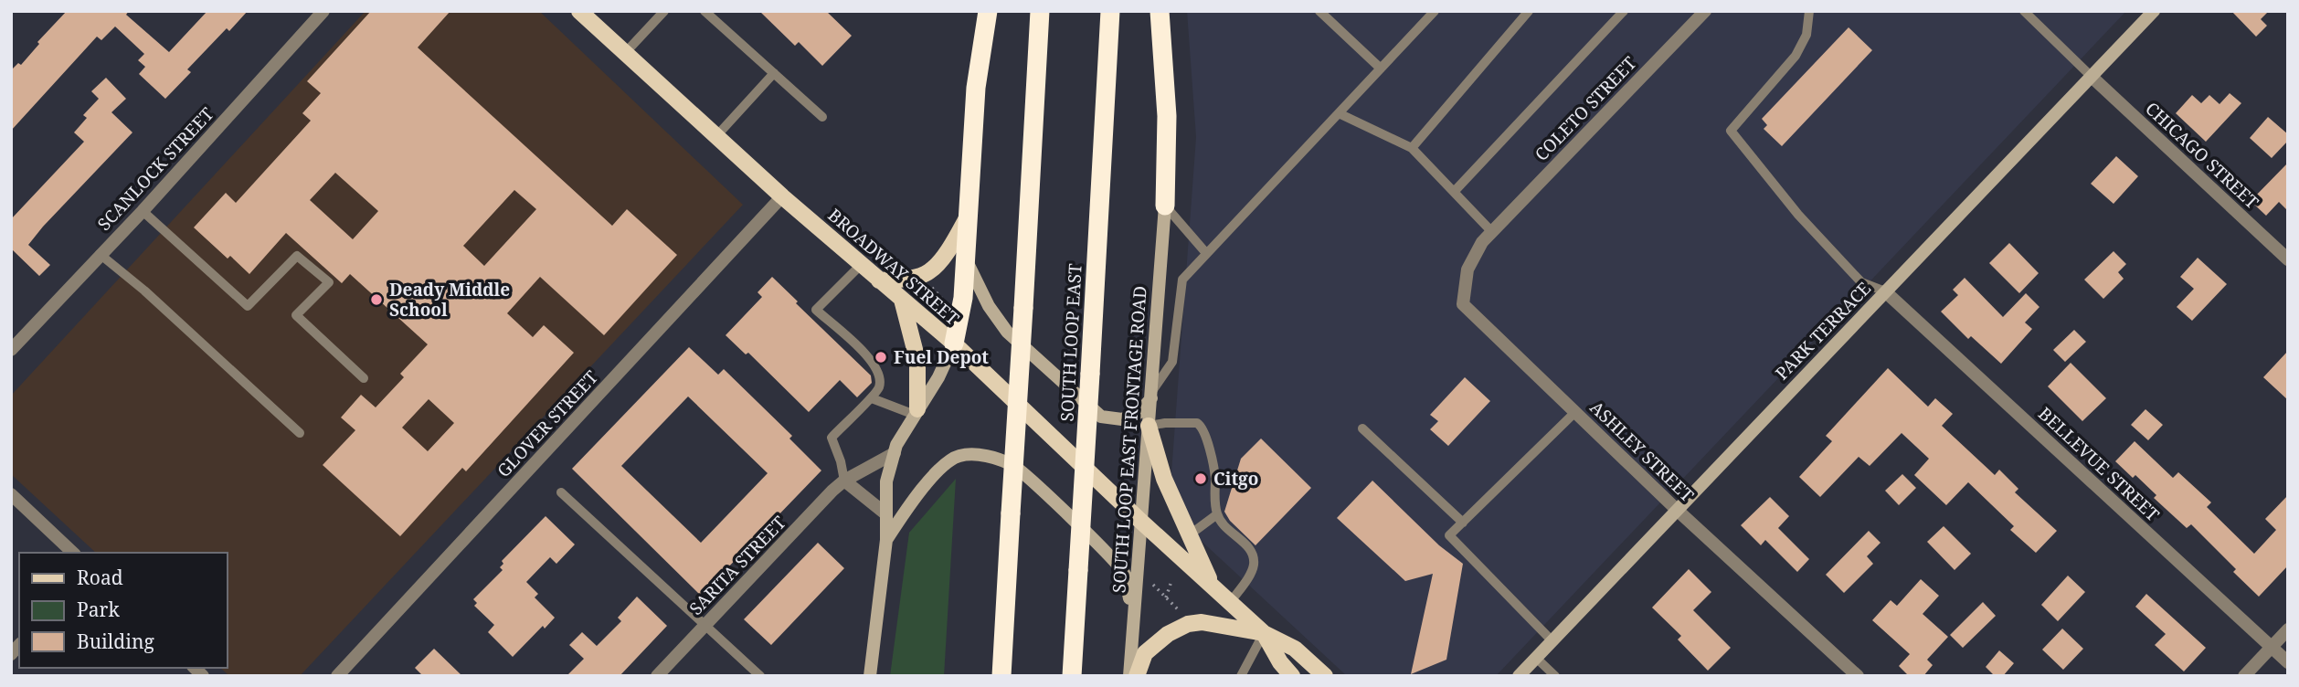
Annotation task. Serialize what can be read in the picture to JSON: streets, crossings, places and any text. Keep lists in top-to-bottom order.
{
  "streets": {
    "highway": ["SOUTH LOOP EAST"],
    "main road": ["BROADWAY STREET", "PARK TERRACE", "SOUTH LOOP EAST FRONTAGE ROAD"],
    "street": [
      "COLETO STREET",
      "CHICAGO STREET",
      "SCANLOCK STREET",
      "GLOVER STREET",
      "ASHLEY STREET",
      "BELLEVUE STREET",
      "SARITA STREET"
    ]
  },
  "crossings": [
    ["COLETO STREET", "ASHLEY STREET"],
    ["CHICAGO STREET", "PARK TERRACE"],
    ["BROADWAY STREET", "GLOVER STREET"],
    ["BROADWAY STREET", "SOUTH LOOP EAST FRONTAGE ROAD"],
    ["PARK TERRACE", "ASHLEY STREET"],
    ["PARK TERRACE", "BELLEVUE STREET"]
  ],
  "places": ["Deady Middle School", "Fuel Depot", "Citgo"],
  "legend": ["Road", "Park", "Building"]
}
